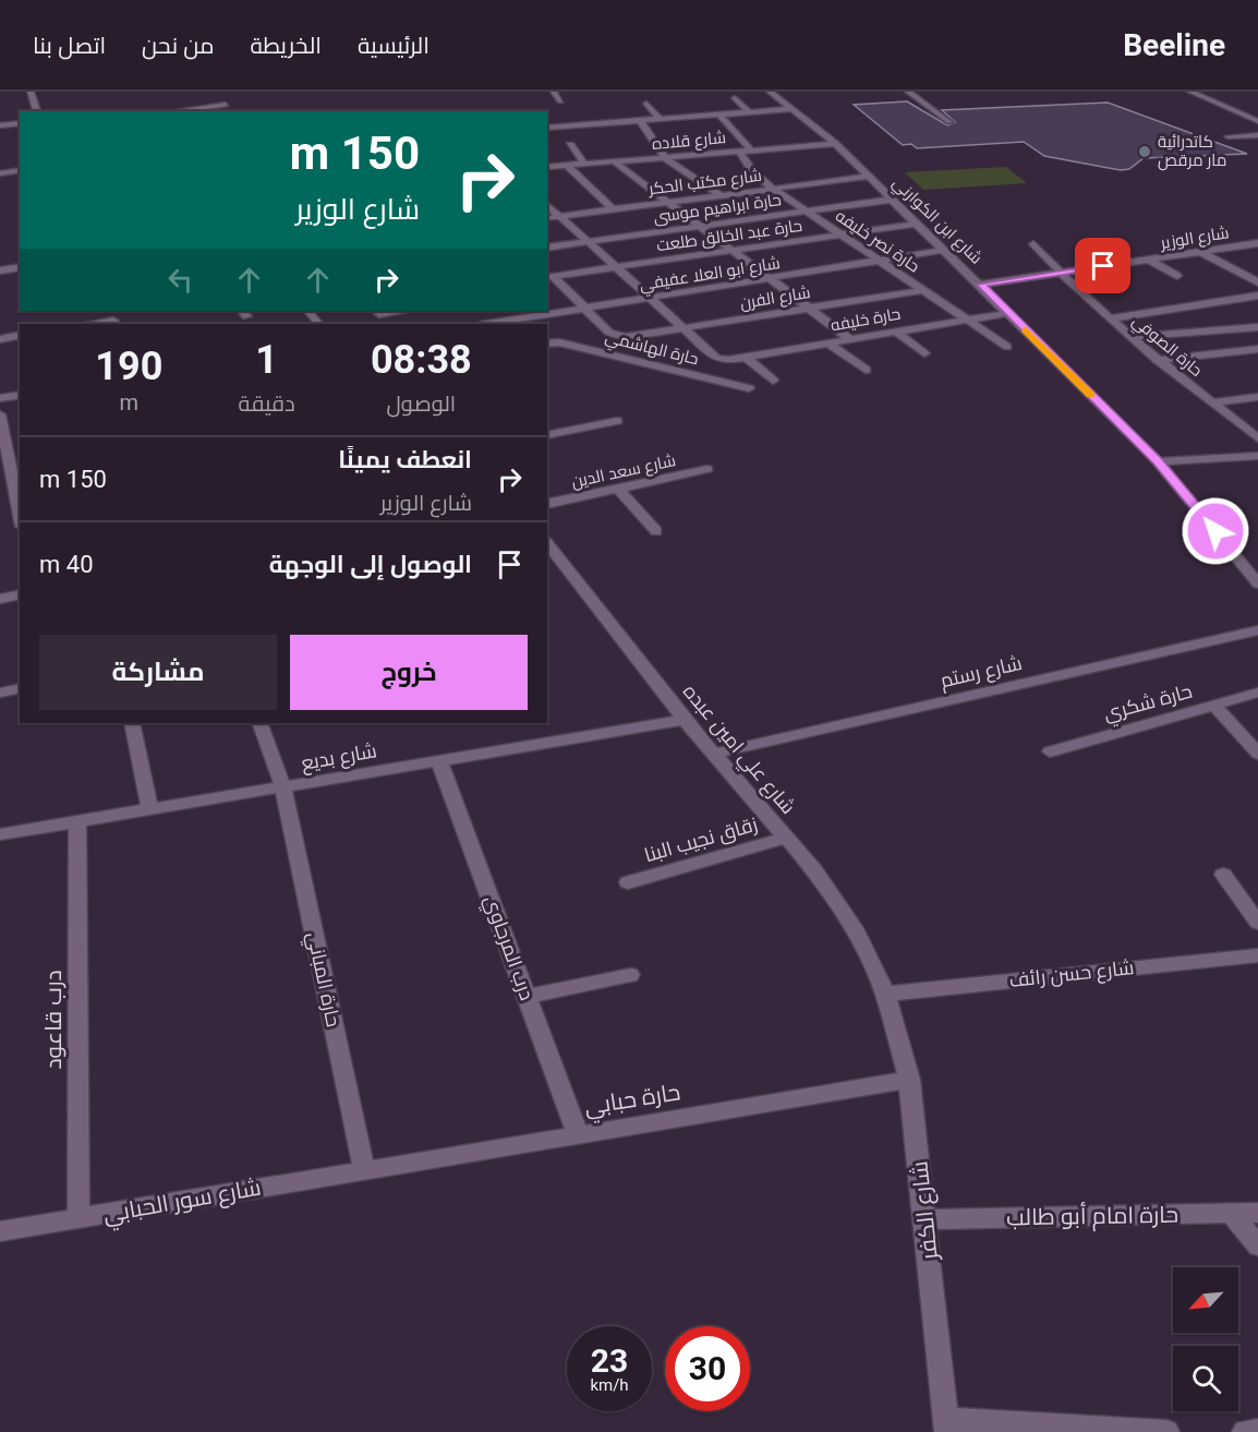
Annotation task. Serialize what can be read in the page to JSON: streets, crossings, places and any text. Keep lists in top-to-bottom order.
{
  "streets": {
    "street": [
      "شارع قلاده",
      "شارع مكتب الحكر",
      "حارة ابراهيم موسى",
      "شارع ابن الكوارني",
      "حارة عبد الخالق طلعت",
      "شارع الوزير",
      "حارة نصر خليفه",
      "شارع ابو العلا عفيفي",
      "شارع الفرن",
      "حارة خليفه",
      "حارة الصوفي",
      "حارة الهاشمي",
      "شارع سعد الدين",
      "شارع رستم",
      "حارة شكري",
      "شارع علي امين عبده",
      "شارع بديع",
      "زقاق نجيب البنا",
      "درب المرجاوي",
      "شارع حسن رائف",
      "حارة المباني",
      "درب قاعود",
      "حارة حبابي",
      "شارع سور الحبابي",
      "شارع الكفر",
      "حارة امام أبو طالب"
    ]
  },
  "crossings": [
    ["شارع قلاده", "شارع ابن الكوارني"],
    ["شارع قلاده", "حارة نصر خليفه"],
    ["شارع مكتب الحكر", "شارع ابن الكوارني"],
    ["شارع مكتب الحكر", "حارة نصر خليفه"],
    ["حارة ابراهيم موسى", "شارع ابن الكوارني"],
    ["حارة ابراهيم موسى", "حارة نصر خليفه"],
    ["شارع ابن الكوارني", "حارة عبد الخالق طلعت"],
    ["شارع ابن الكوارني", "شارع الوزير"],
    ["شارع ابن الكوارني", "شارع ابو العلا عفيفي"],
    ["شارع ابن الكوارني", "حارة خليفه"],
    ["حارة عبد الخالق طلعت", "حارة نصر خليفه"],
    ["شارع الوزير", "حارة الصوفي"],
    ["حارة نصر خليفه", "شارع ابو العلا عفيفي"],
    ["حارة نصر خليفه", "شارع الفرن"],
    ["حارة نصر خليفه", "حارة خليفه"],
    ["شارع ابو العلا عفيفي", "شارع الفرن"],
    ["شارع الفرن", "حارة خليفه"],
    ["شارع رستم", "شارع علي امين عبده"],
    ["شارع علي امين عبده", "شارع بديع"],
    ["شارع علي امين عبده", "زقاق نجيب البنا"],
    ["شارع علي امين عبده", "شارع حسن رائف"],
    ["شارع علي امين عبده", "شارع الكفر"],
    ["شارع بديع", "درب المرجاوي"],
    ["شارع بديع", "حارة المباني"],
    ["شارع بديع", "درب قاعود"],
    ["درب المرجاوي", "حارة حبابي"],
    ["شارع حسن رائف", "شارع الكفر"],
    ["حارة المباني", "حارة حبابي"],
    ["حارة المباني", "شارع سور الحبابي"],
    ["درب قاعود", "شارع سور الحبابي"],
    ["حارة حبابي", "شارع سور الحبابي"],
    ["حارة حبابي", "شارع الكفر"],
    ["شارع الكفر", "حارة امام أبو طالب"]
  ],
  "places": ["كاتدرائية مار مرقص"],
  "north": "bottom left",
  "page": {
    "header": "Beeline",
    "nav": [
      "الرئيسية",
      "الخريطة",
      "من نحن",
      "اتصل بنا"
    ],
    "turn": ["150 m", "شارع الوزير"],
    "eta": [
      "08:38",
      "الوصول",
      "1",
      "دقيقة",
      "190",
      "m"
    ],
    "list": [
      {
        "name": "انعطف يمينًا",
        "note": "شارع الوزير",
        "value": "150 m"
      },
      {
        "name": "الوصول إلى الوجهة",
        "value": "40 m"
      }
    ],
    "buttons": ["خروج", "مشاركة"],
    "speed": "23 km/h",
    "limit": "30"
  }
}
